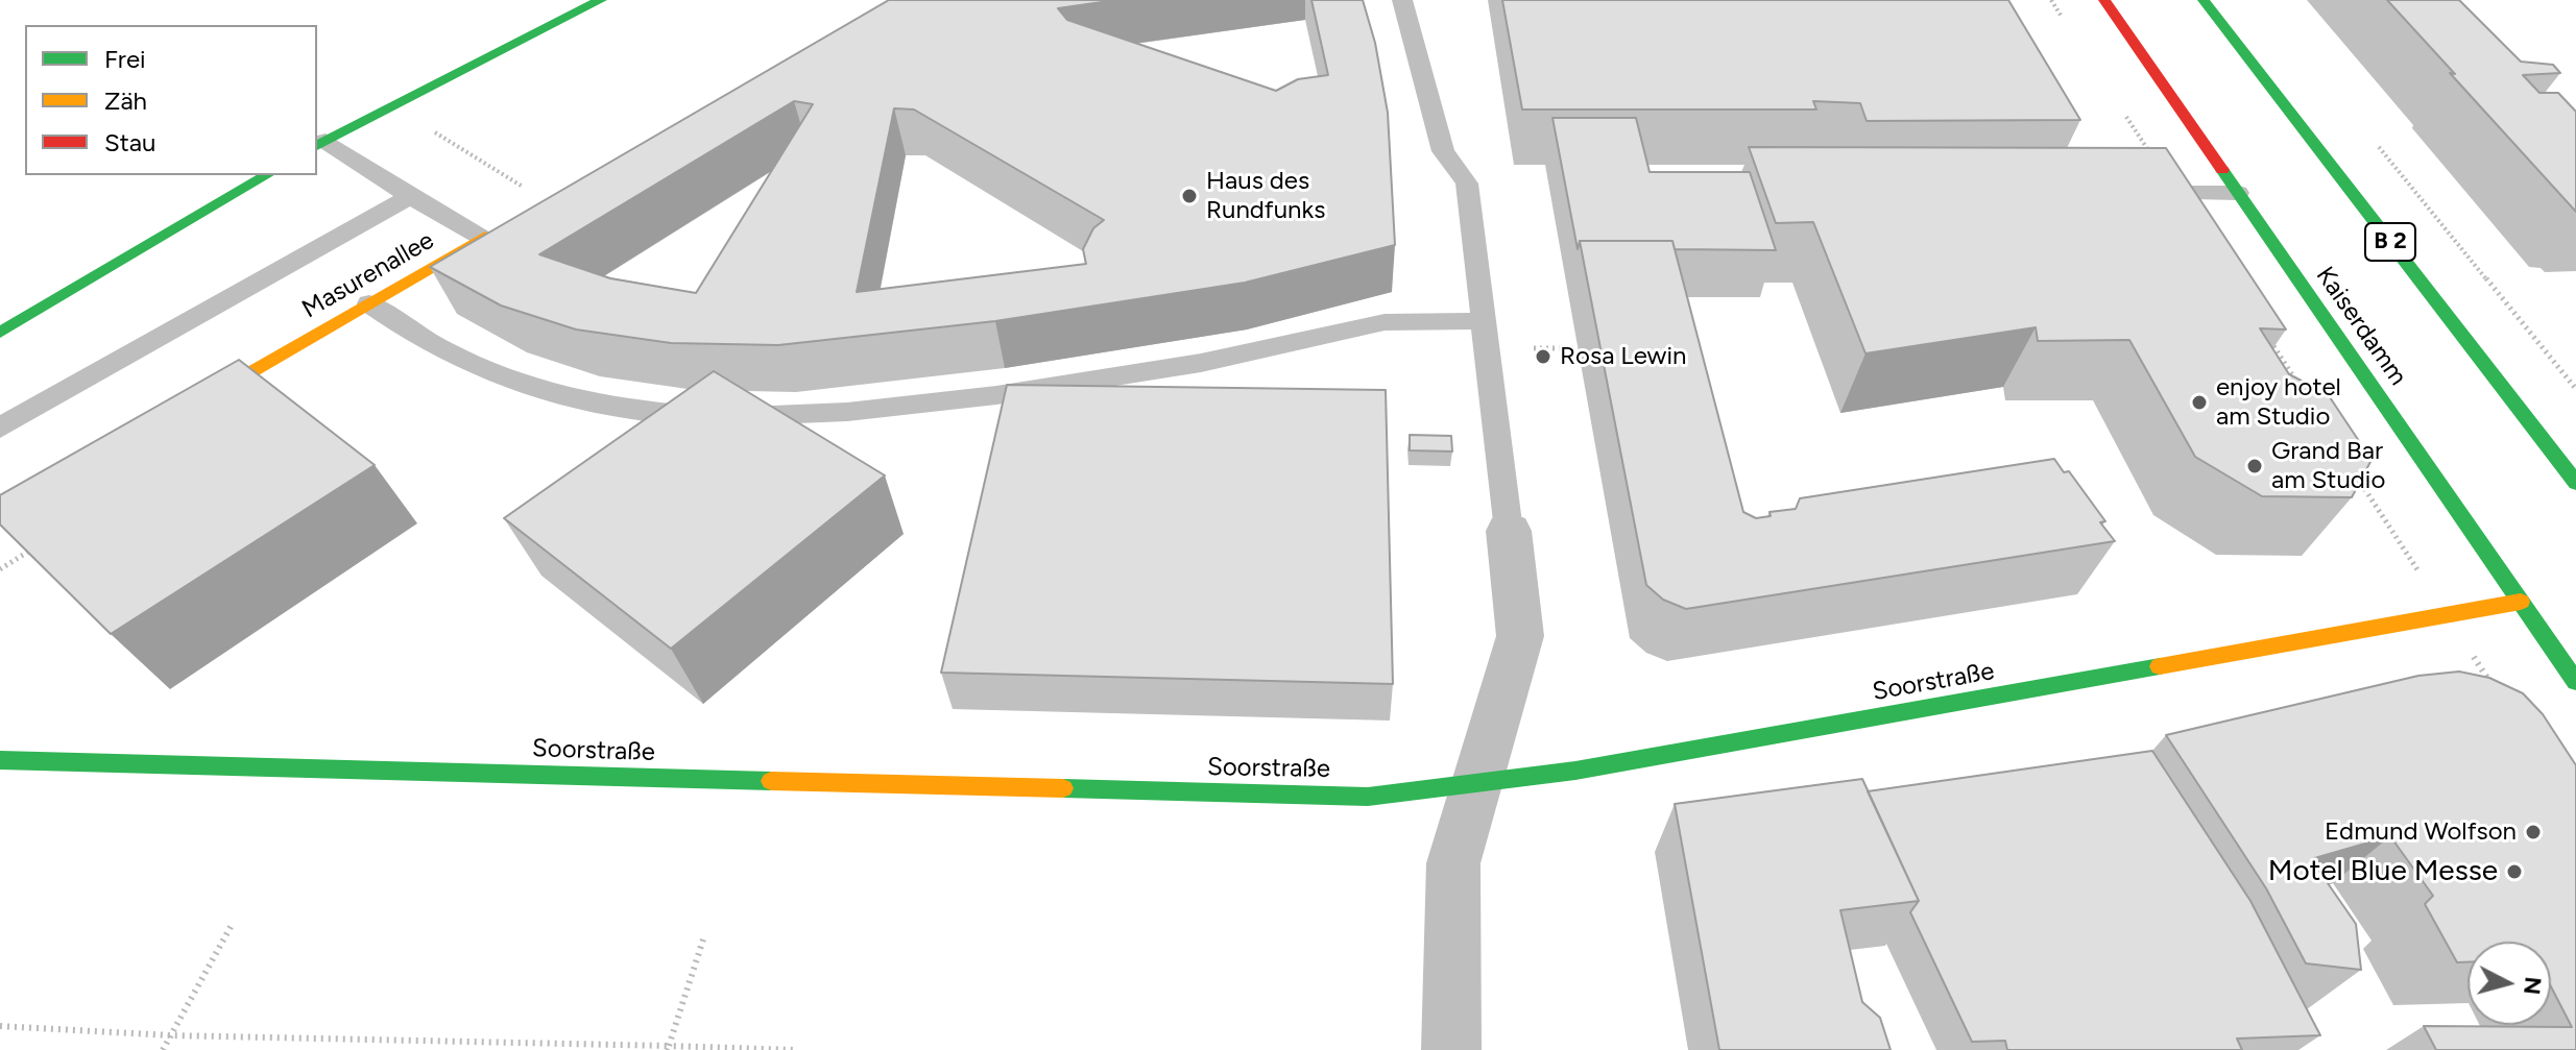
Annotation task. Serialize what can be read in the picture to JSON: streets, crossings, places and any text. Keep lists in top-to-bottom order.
{
  "streets": {
    "main road": [
      "B 2",
      "Masurenallee",
      "Kaiserdamm",
      "Soorstraße"
    ]
  },
  "crossings": [
    ["Kaiserdamm", "Soorstraße"]
  ],
  "places": [
    "Haus des Rundfunks",
    "Rosa Lewin",
    "enjoy hotel am Studio",
    "Grand Bar am Studio",
    "Edmund Wolfson",
    "Motel Blue Messe"
  ],
  "legend": ["Frei", "Zäh", "Stau"],
  "north": "right"
}
